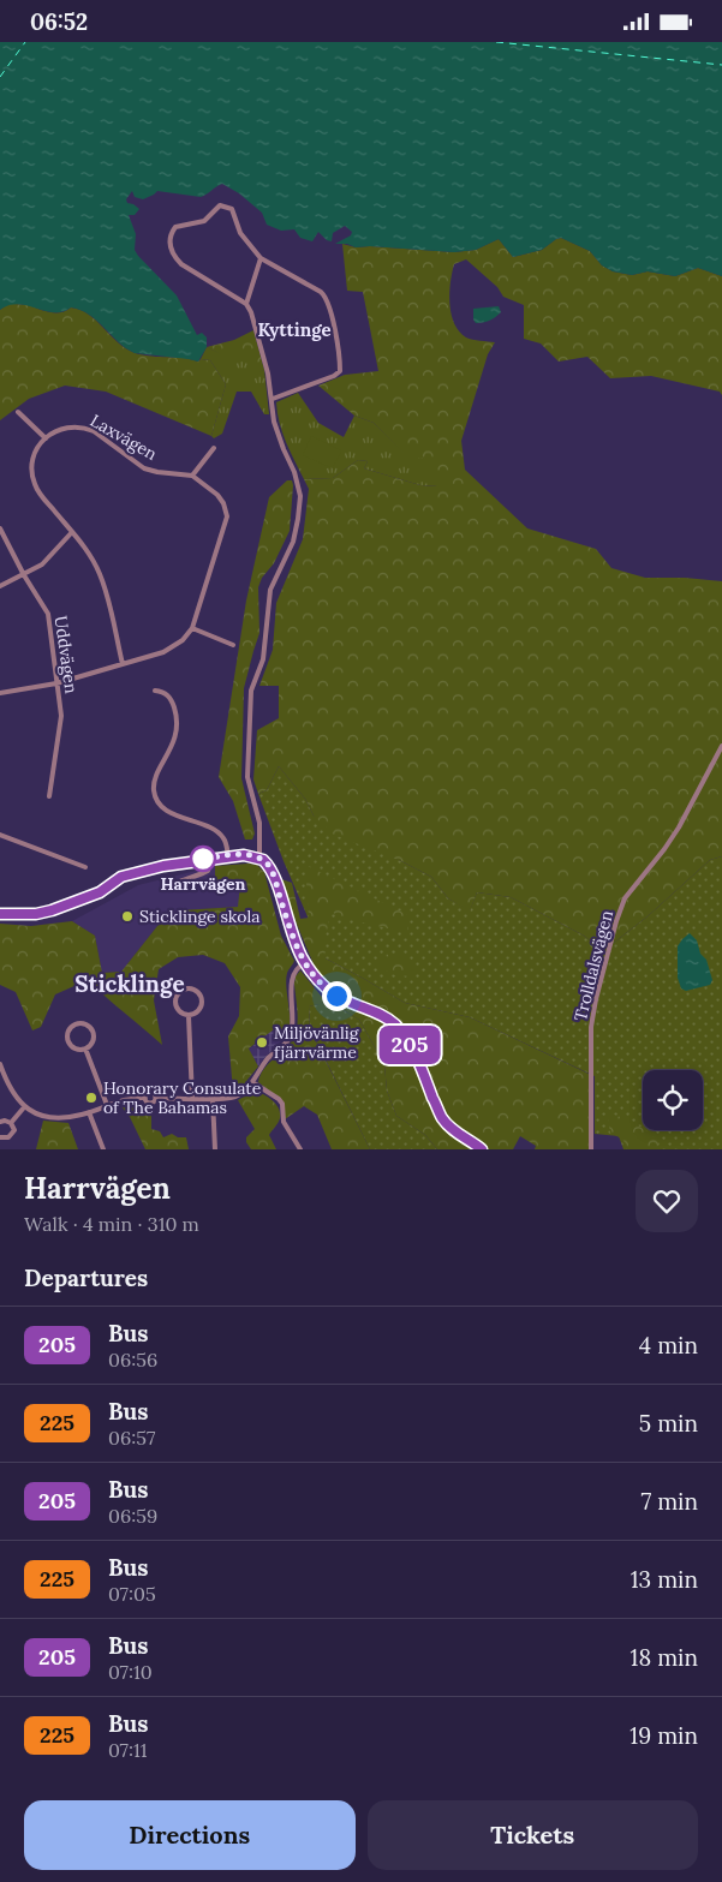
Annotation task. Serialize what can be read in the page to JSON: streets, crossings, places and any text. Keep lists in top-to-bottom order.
{
  "streets": {
    "street": ["Laxvägen", "Uddvägen", "Trolldalsvägen"]
  },
  "districts": ["Kyttinge", "Sticklinge"],
  "places": [
    "Harrvägen",
    "Sticklinge skola",
    "Miljövänlig fjärrvärme",
    "Honorary Consulate of The Bahamas"
  ],
  "lines": ["bus line 205"],
  "page": {
    "status": "06:52",
    "on_map": "205",
    "heading": [
      ["Harrvägen", "Walk · 4 min · 310 m"],
      "Departures"
    ],
    "list": [
      {
        "mark": "205",
        "name": "Bus",
        "note": "06:56",
        "value": "4 min"
      },
      {
        "mark": "225",
        "name": "Bus",
        "note": "06:57",
        "value": "5 min"
      },
      {
        "mark": "205",
        "name": "Bus",
        "note": "06:59",
        "value": "7 min"
      },
      {
        "mark": "225",
        "name": "Bus",
        "note": "07:05",
        "value": "13 min"
      },
      {
        "mark": "205",
        "name": "Bus",
        "note": "07:10",
        "value": "18 min"
      },
      {
        "mark": "225",
        "name": "Bus",
        "note": "07:11",
        "value": "19 min"
      }
    ],
    "buttons": ["Directions", "Tickets"]
  }
}
